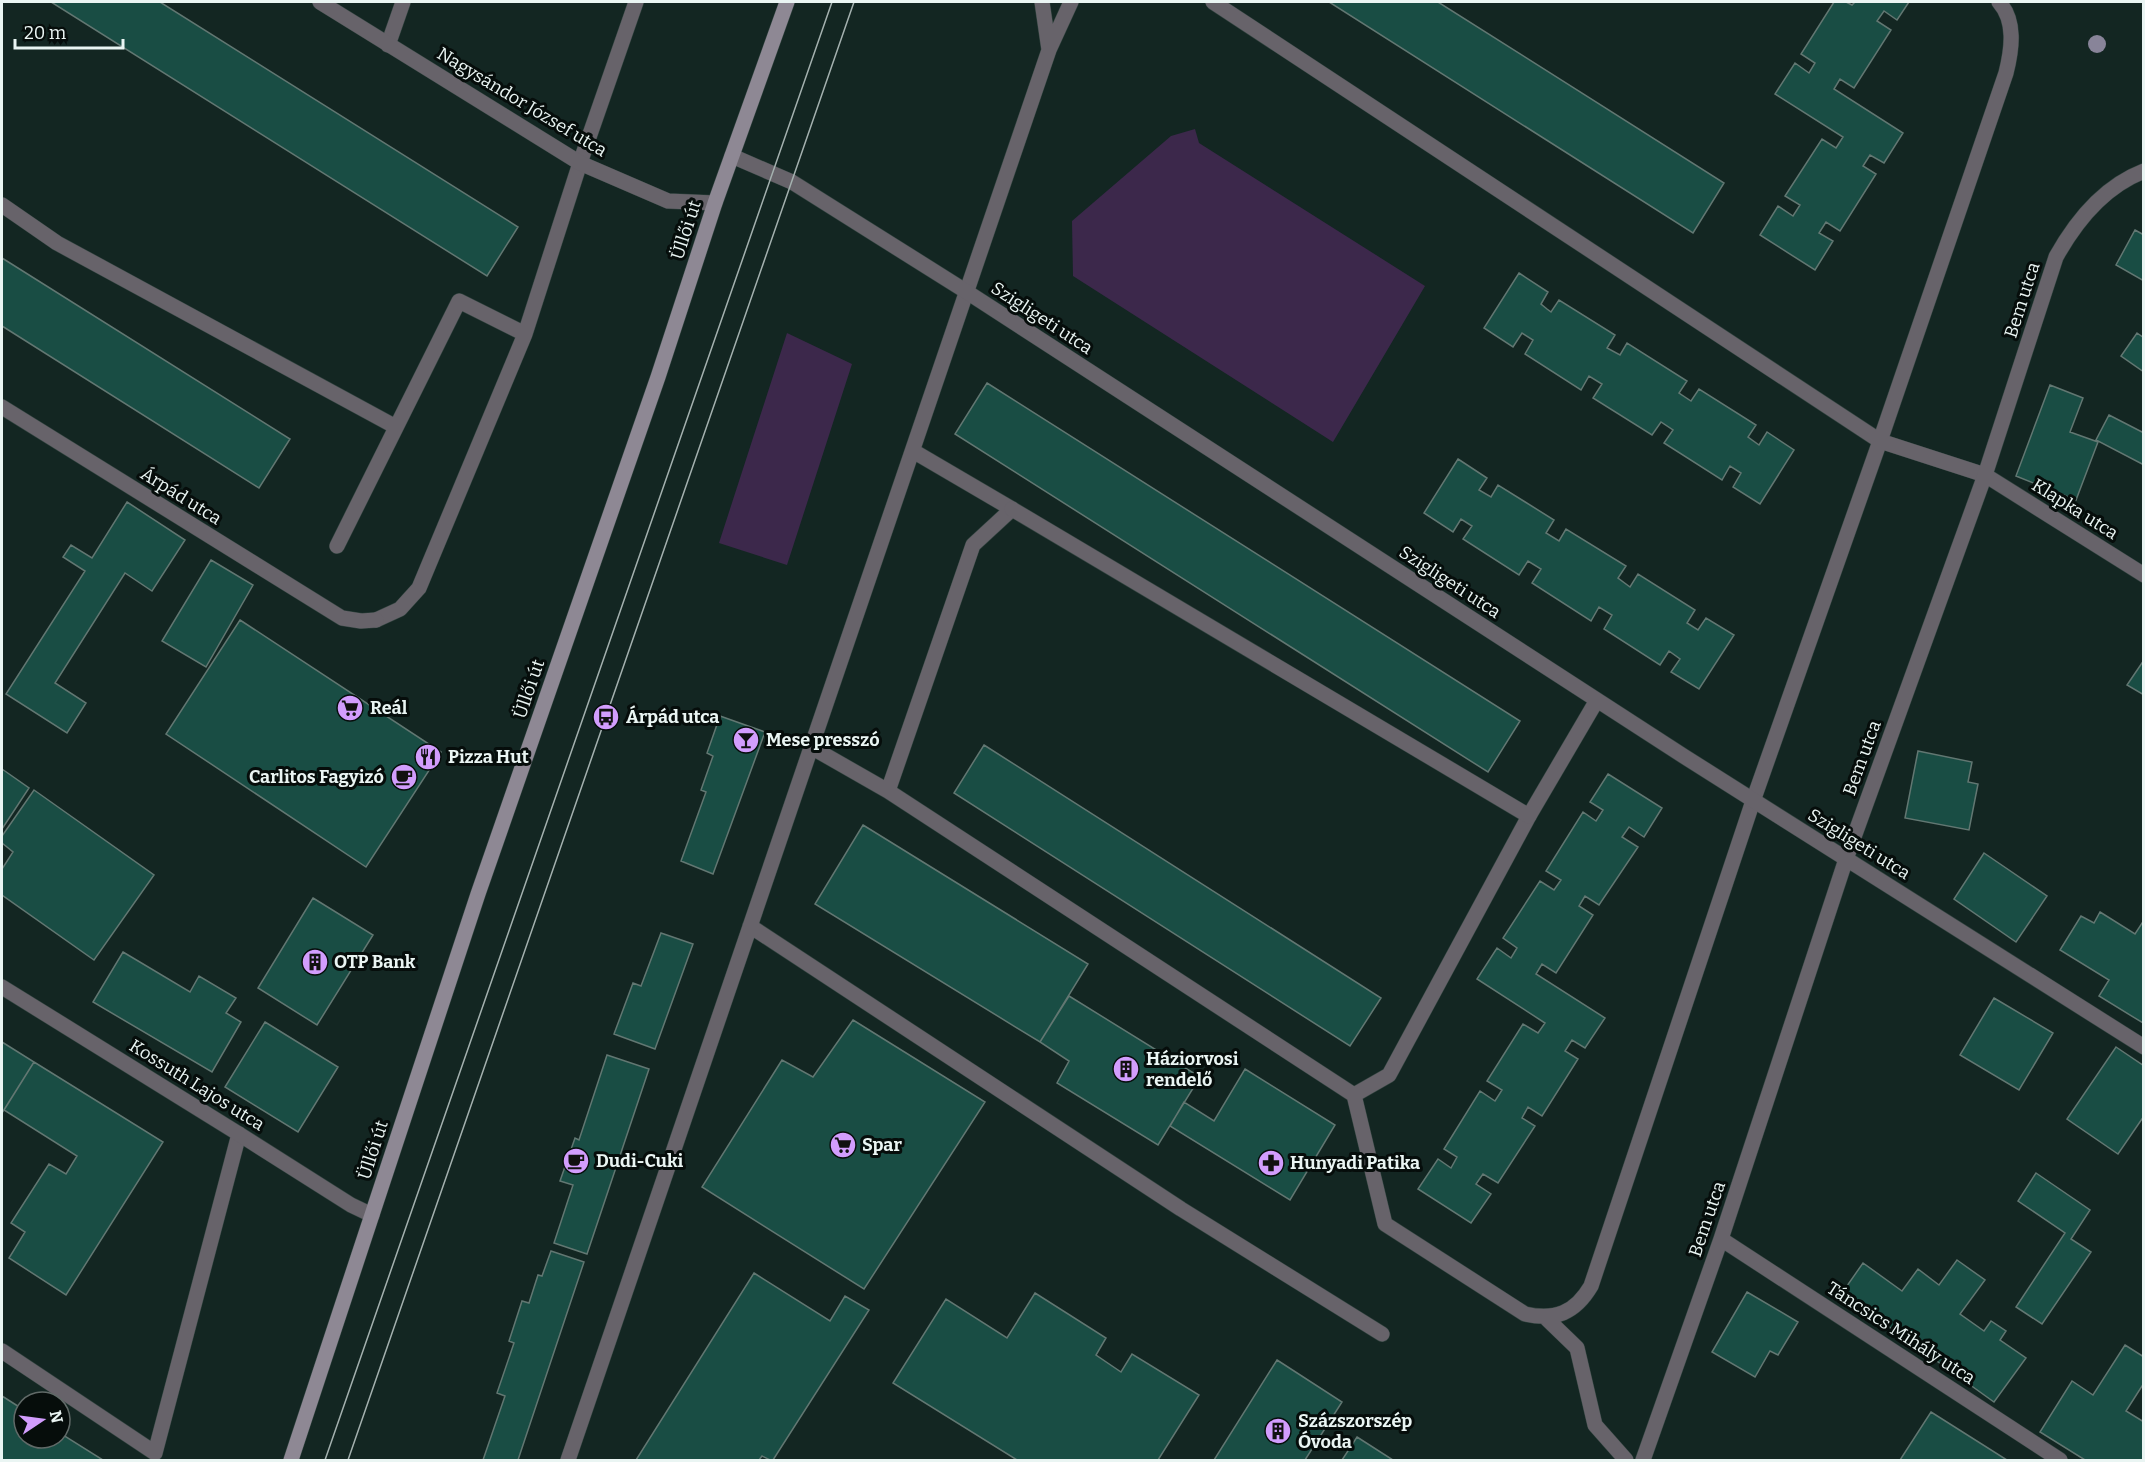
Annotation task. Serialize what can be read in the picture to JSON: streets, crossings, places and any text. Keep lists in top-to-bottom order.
{
  "streets": {
    "main road": ["Üllői út"],
    "street": [
      "Nagysándor József utca",
      "Bem utca",
      "Szigligeti utca",
      "Árpád utca",
      "Klapka utca",
      "Kossuth Lajos utca",
      "Táncsics Mihály utca"
    ]
  },
  "crossings": [
    ["Nagysándor József utca", "Üllői út"],
    ["Üllői út", "Szigligeti utca"],
    ["Üllői út", "Kossuth Lajos utca"],
    ["Bem utca", "Szigligeti utca"],
    ["Bem utca", "Klapka utca"],
    ["Bem utca", "Táncsics Mihály utca"]
  ],
  "places": {
    "supermarket": ["Reál", "Spar"],
    "bus stop": ["Árpád utca"],
    "bar": ["Mese presszó"],
    "restaurant": ["Pizza Hut"],
    "cafe": ["Carlitos Fagyizó", "Dudi-Cuki"],
    "building": ["OTP Bank", "Háziorvosi rendelő", "Százszorszép Óvoda"],
    "pharmacy": ["Hunyadi Patika"]
  },
  "scale_bar": "20 m",
  "north": "right"
}
